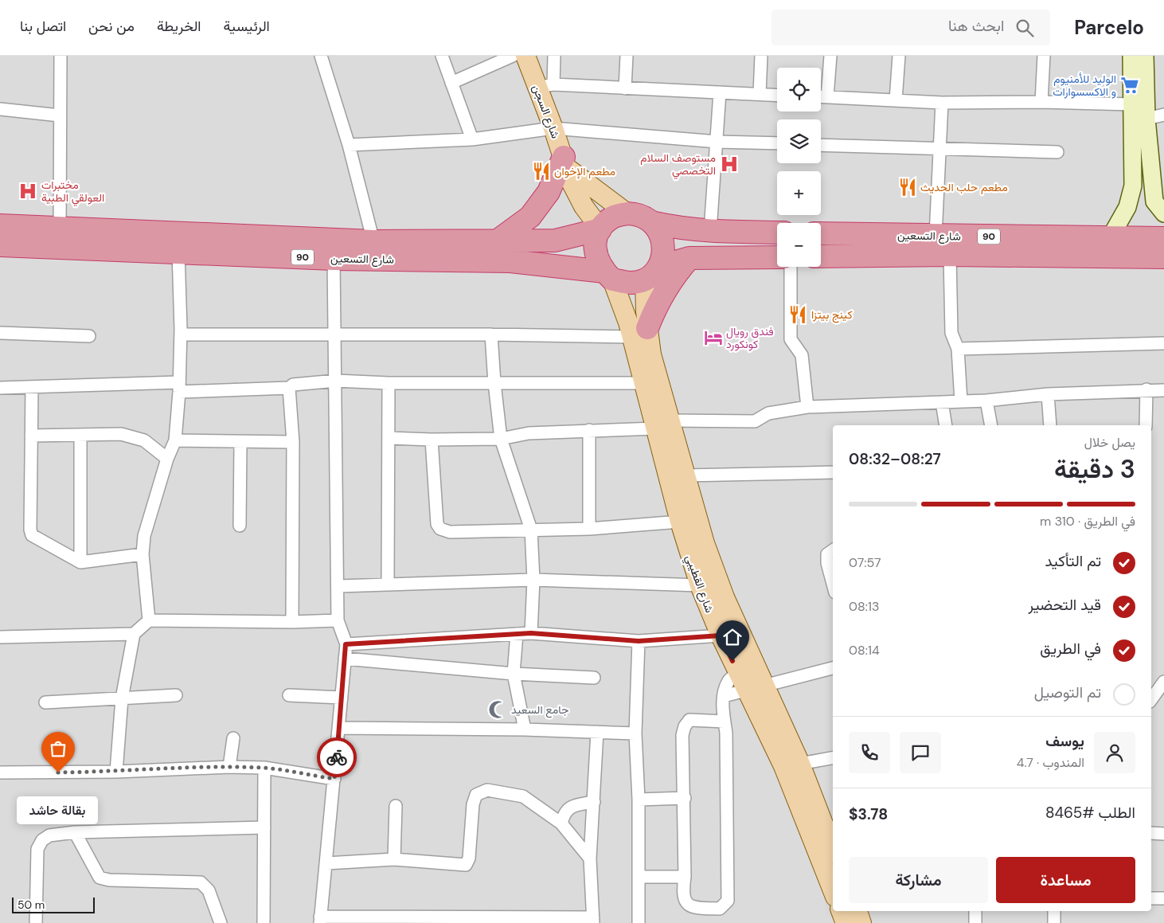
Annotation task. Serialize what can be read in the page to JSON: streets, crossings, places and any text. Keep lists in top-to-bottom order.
{
  "streets": {
    "highway": ["شارع التسعين", "90"],
    "main road": ["شارع السجن", "شارع القطيبي"]
  },
  "crossings": [
    ["شارع السجن", "شارع التسعين"],
    ["شارع السجن", "شارع القطيبي"],
    ["شارع التسعين", "شارع القطيبي"]
  ],
  "places": {
    "supermarket": ["الوليد للأمنيوم و الاكسسوارات"],
    "hospital": ["مستوصف السلام التخصصي", "مختبرات العولقي الطبية"],
    "restaurant": ["مطعم الإخوان", "مطعم حلب الحديث", "كينج بيتزا"],
    "hotel": ["فندق رويال كونكورد"],
    "mosque": ["جامع السعيد"],
    "other": ["بقالة حاشد"]
  },
  "scale_bar": "50 m",
  "page": {
    "header": "Parcelo",
    "search": "ابحث هنا",
    "nav": [
      "الرئيسية",
      "الخريطة",
      "من نحن",
      "اتصل بنا"
    ],
    "map_buttons": ["+", "−"],
    "heading": ["3 دقيقة", "يصل خلال", "08:27–08:32"],
    "panel": [
      "يوسف",
      "المندوب · 4.7",
      "الطلب #8465",
      "$3.78"
    ],
    "bar": "في الطريق · 310 m",
    "list": [
      ["تم التأكيد", "07:57"],
      ["قيد التحضير", "08:13"],
      ["في الطريق", "08:14"],
      "تم التوصيل"
    ],
    "bubble": "بقالة حاشد",
    "buttons": ["مساعدة", "مشاركة"],
    "scale": "50 m"
  }
}
